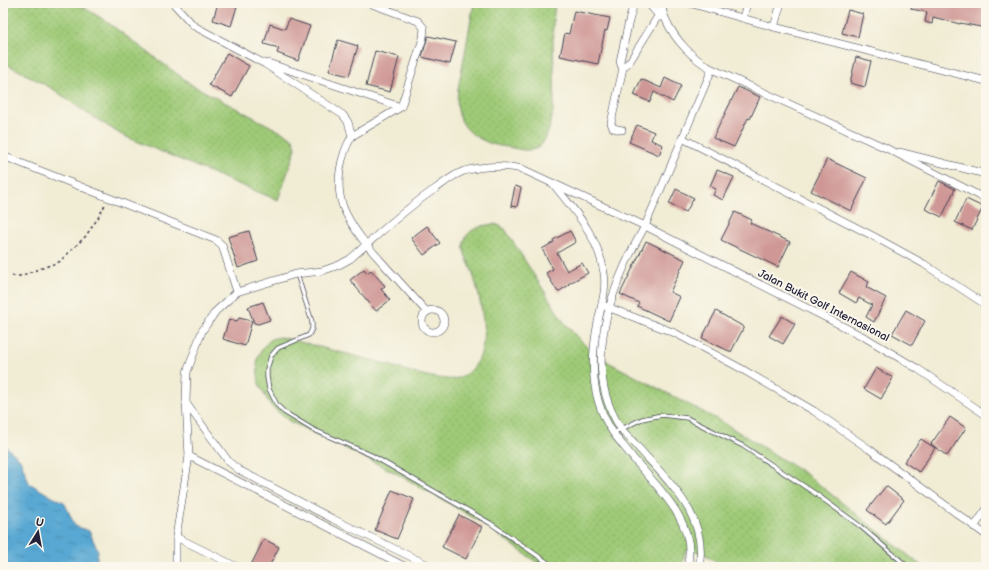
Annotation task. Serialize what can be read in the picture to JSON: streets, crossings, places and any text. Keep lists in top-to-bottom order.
{
  "streets": {
    "street": ["Jalan Bukit Golf Internasional"]
  },
  "north": "top"
}
